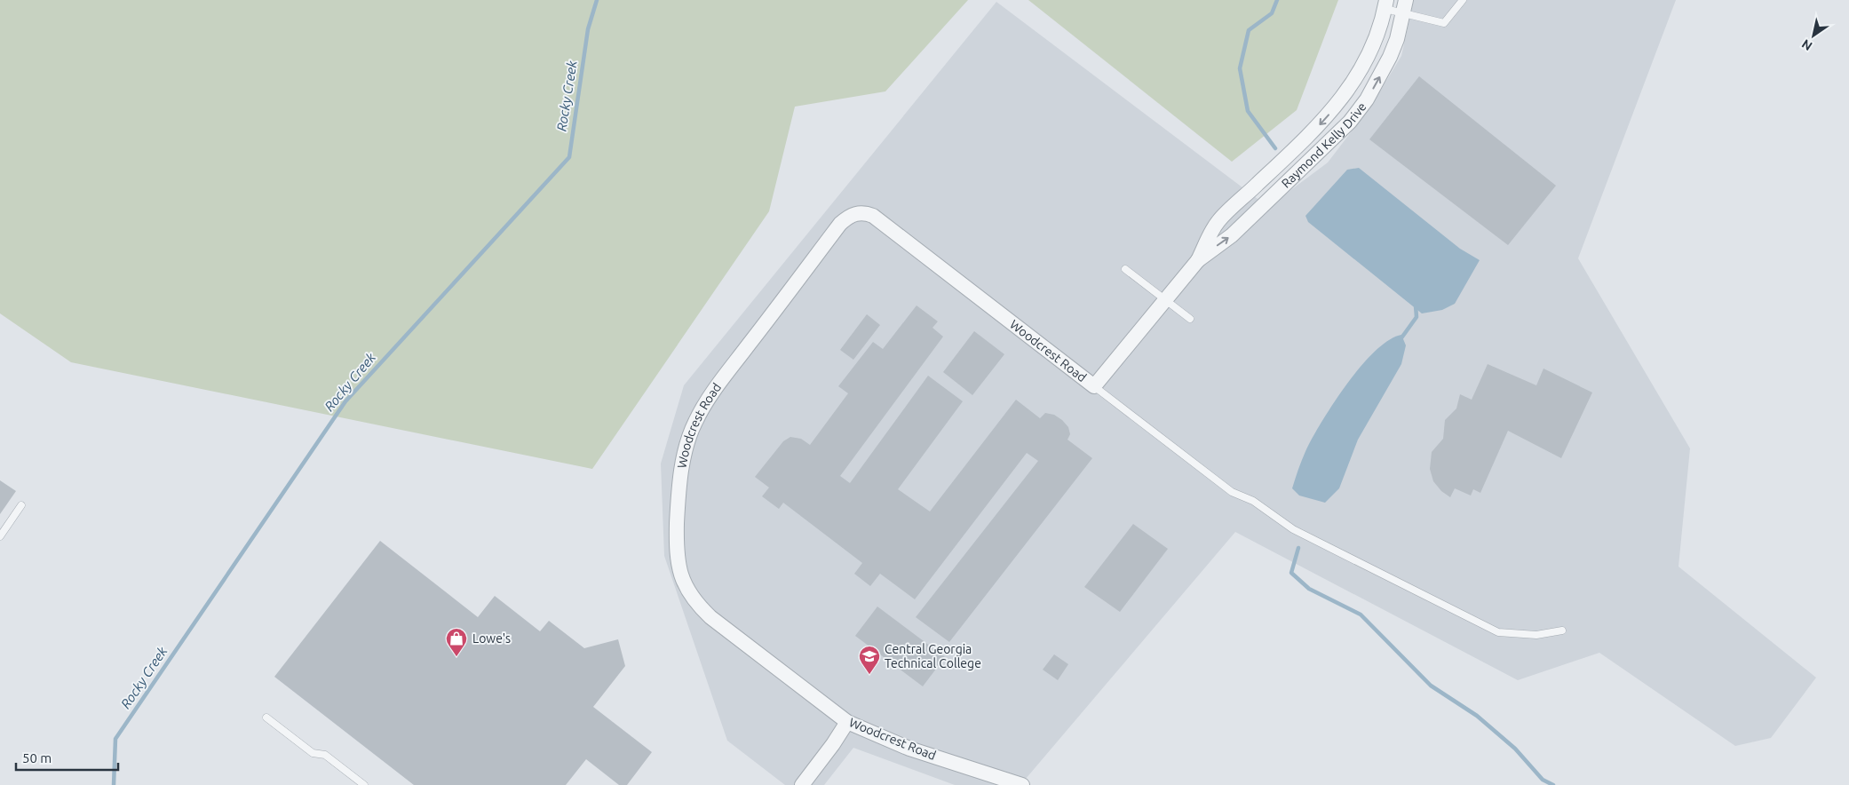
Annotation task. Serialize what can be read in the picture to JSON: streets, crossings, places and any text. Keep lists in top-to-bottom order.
{
  "streets": {
    "street": ["Raymond Kelly Drive", "Woodcrest Road"]
  },
  "crossings": [
    ["Raymond Kelly Drive", "Woodcrest Road"]
  ],
  "water": ["Rocky Creek"],
  "places": {
    "shop": ["Lowe's"],
    "school or university": ["Central Georgia Technical College"]
  },
  "scale_bar": "50 m",
  "north": "bottom left"
}
